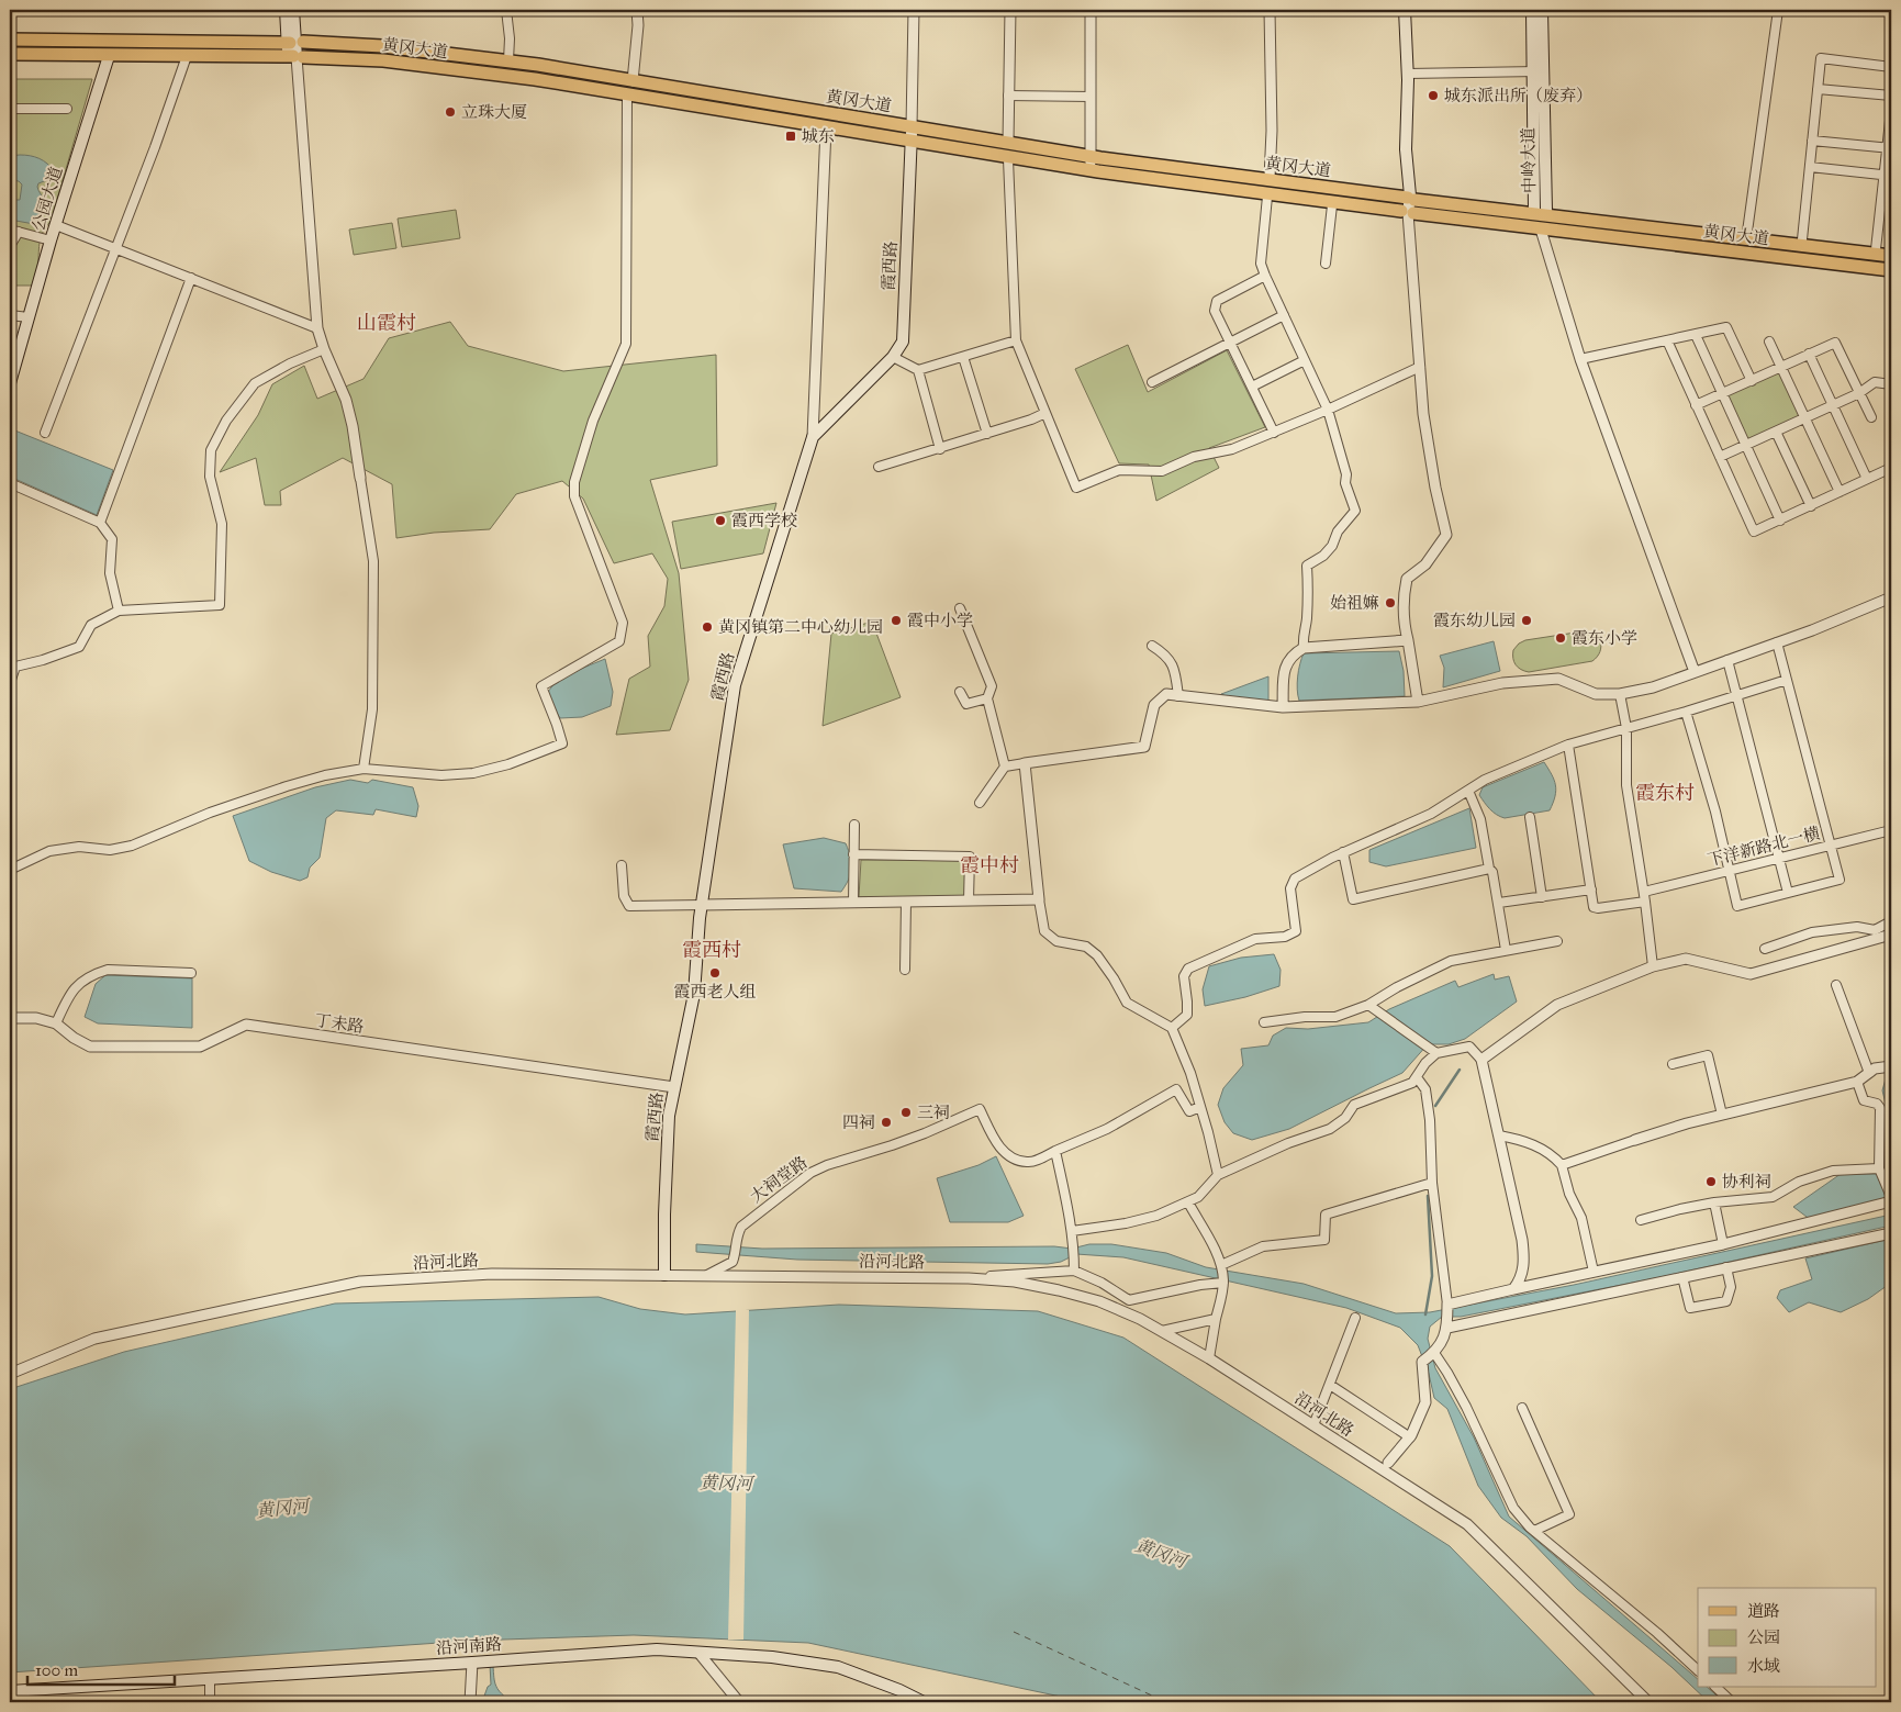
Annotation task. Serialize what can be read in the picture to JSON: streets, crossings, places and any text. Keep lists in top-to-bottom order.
{
  "streets": {
    "main road": [
      "黄冈大道",
      "中岭大道",
      "公园大道",
      "霞西路",
      "沿河南路"
    ],
    "street": [
      "下洋新路北一横",
      "丁未路",
      "大祠堂路",
      "沿河北路"
    ]
  },
  "crossings": [
    ["霞西路", "丁未路"],
    ["霞西路", "沿河北路"],
    ["大祠堂路", "沿河北路"]
  ],
  "districts": [
    "山霞村",
    "霞东村",
    "霞中村",
    "霞西村"
  ],
  "water": ["黄冈河"],
  "places": {
    "other": [
      "城东派出所（废弃）",
      "立珠大厦",
      "霞西学校",
      "始祖嫲",
      "霞中小学",
      "霞东幼儿园",
      "黄冈镇第二中心幼儿园",
      "霞东小学",
      "霞西老人组",
      "三祠",
      "四祠",
      "协利祠"
    ],
    "transit": ["城东"]
  },
  "legend": ["道路", "公园", "水域"],
  "scale_bar": "100 m"
}
